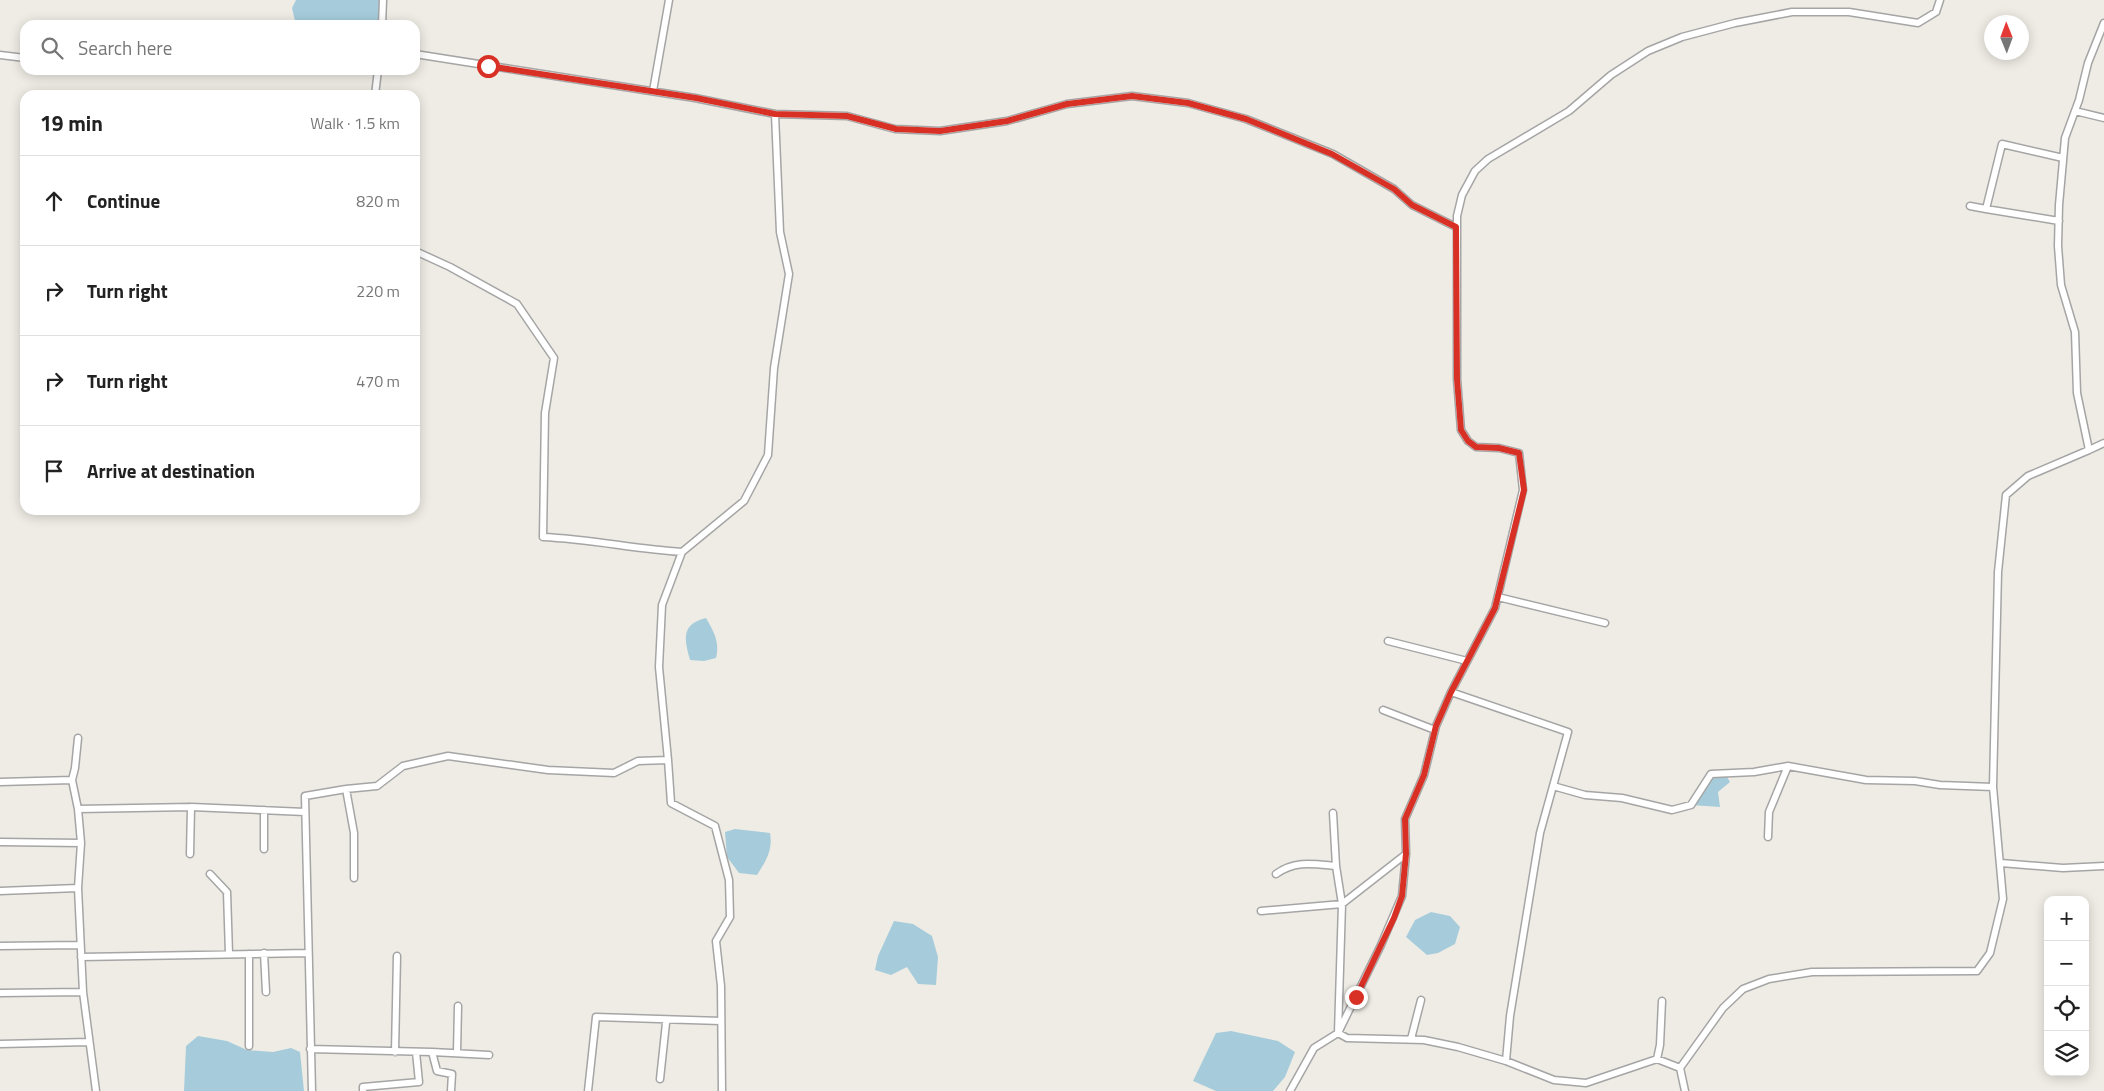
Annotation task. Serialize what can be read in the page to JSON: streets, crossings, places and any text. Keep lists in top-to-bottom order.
{
  "north": "top",
  "page": {
    "search": "Search here",
    "heading": ["19 min", "Walk · 1.5 km"],
    "list": [
      ["Continue", "820 m"],
      ["Turn right", "220 m"],
      ["Turn right", "470 m"],
      "Arrive at destination"
    ],
    "map_buttons": ["+", "−"]
  }
}
